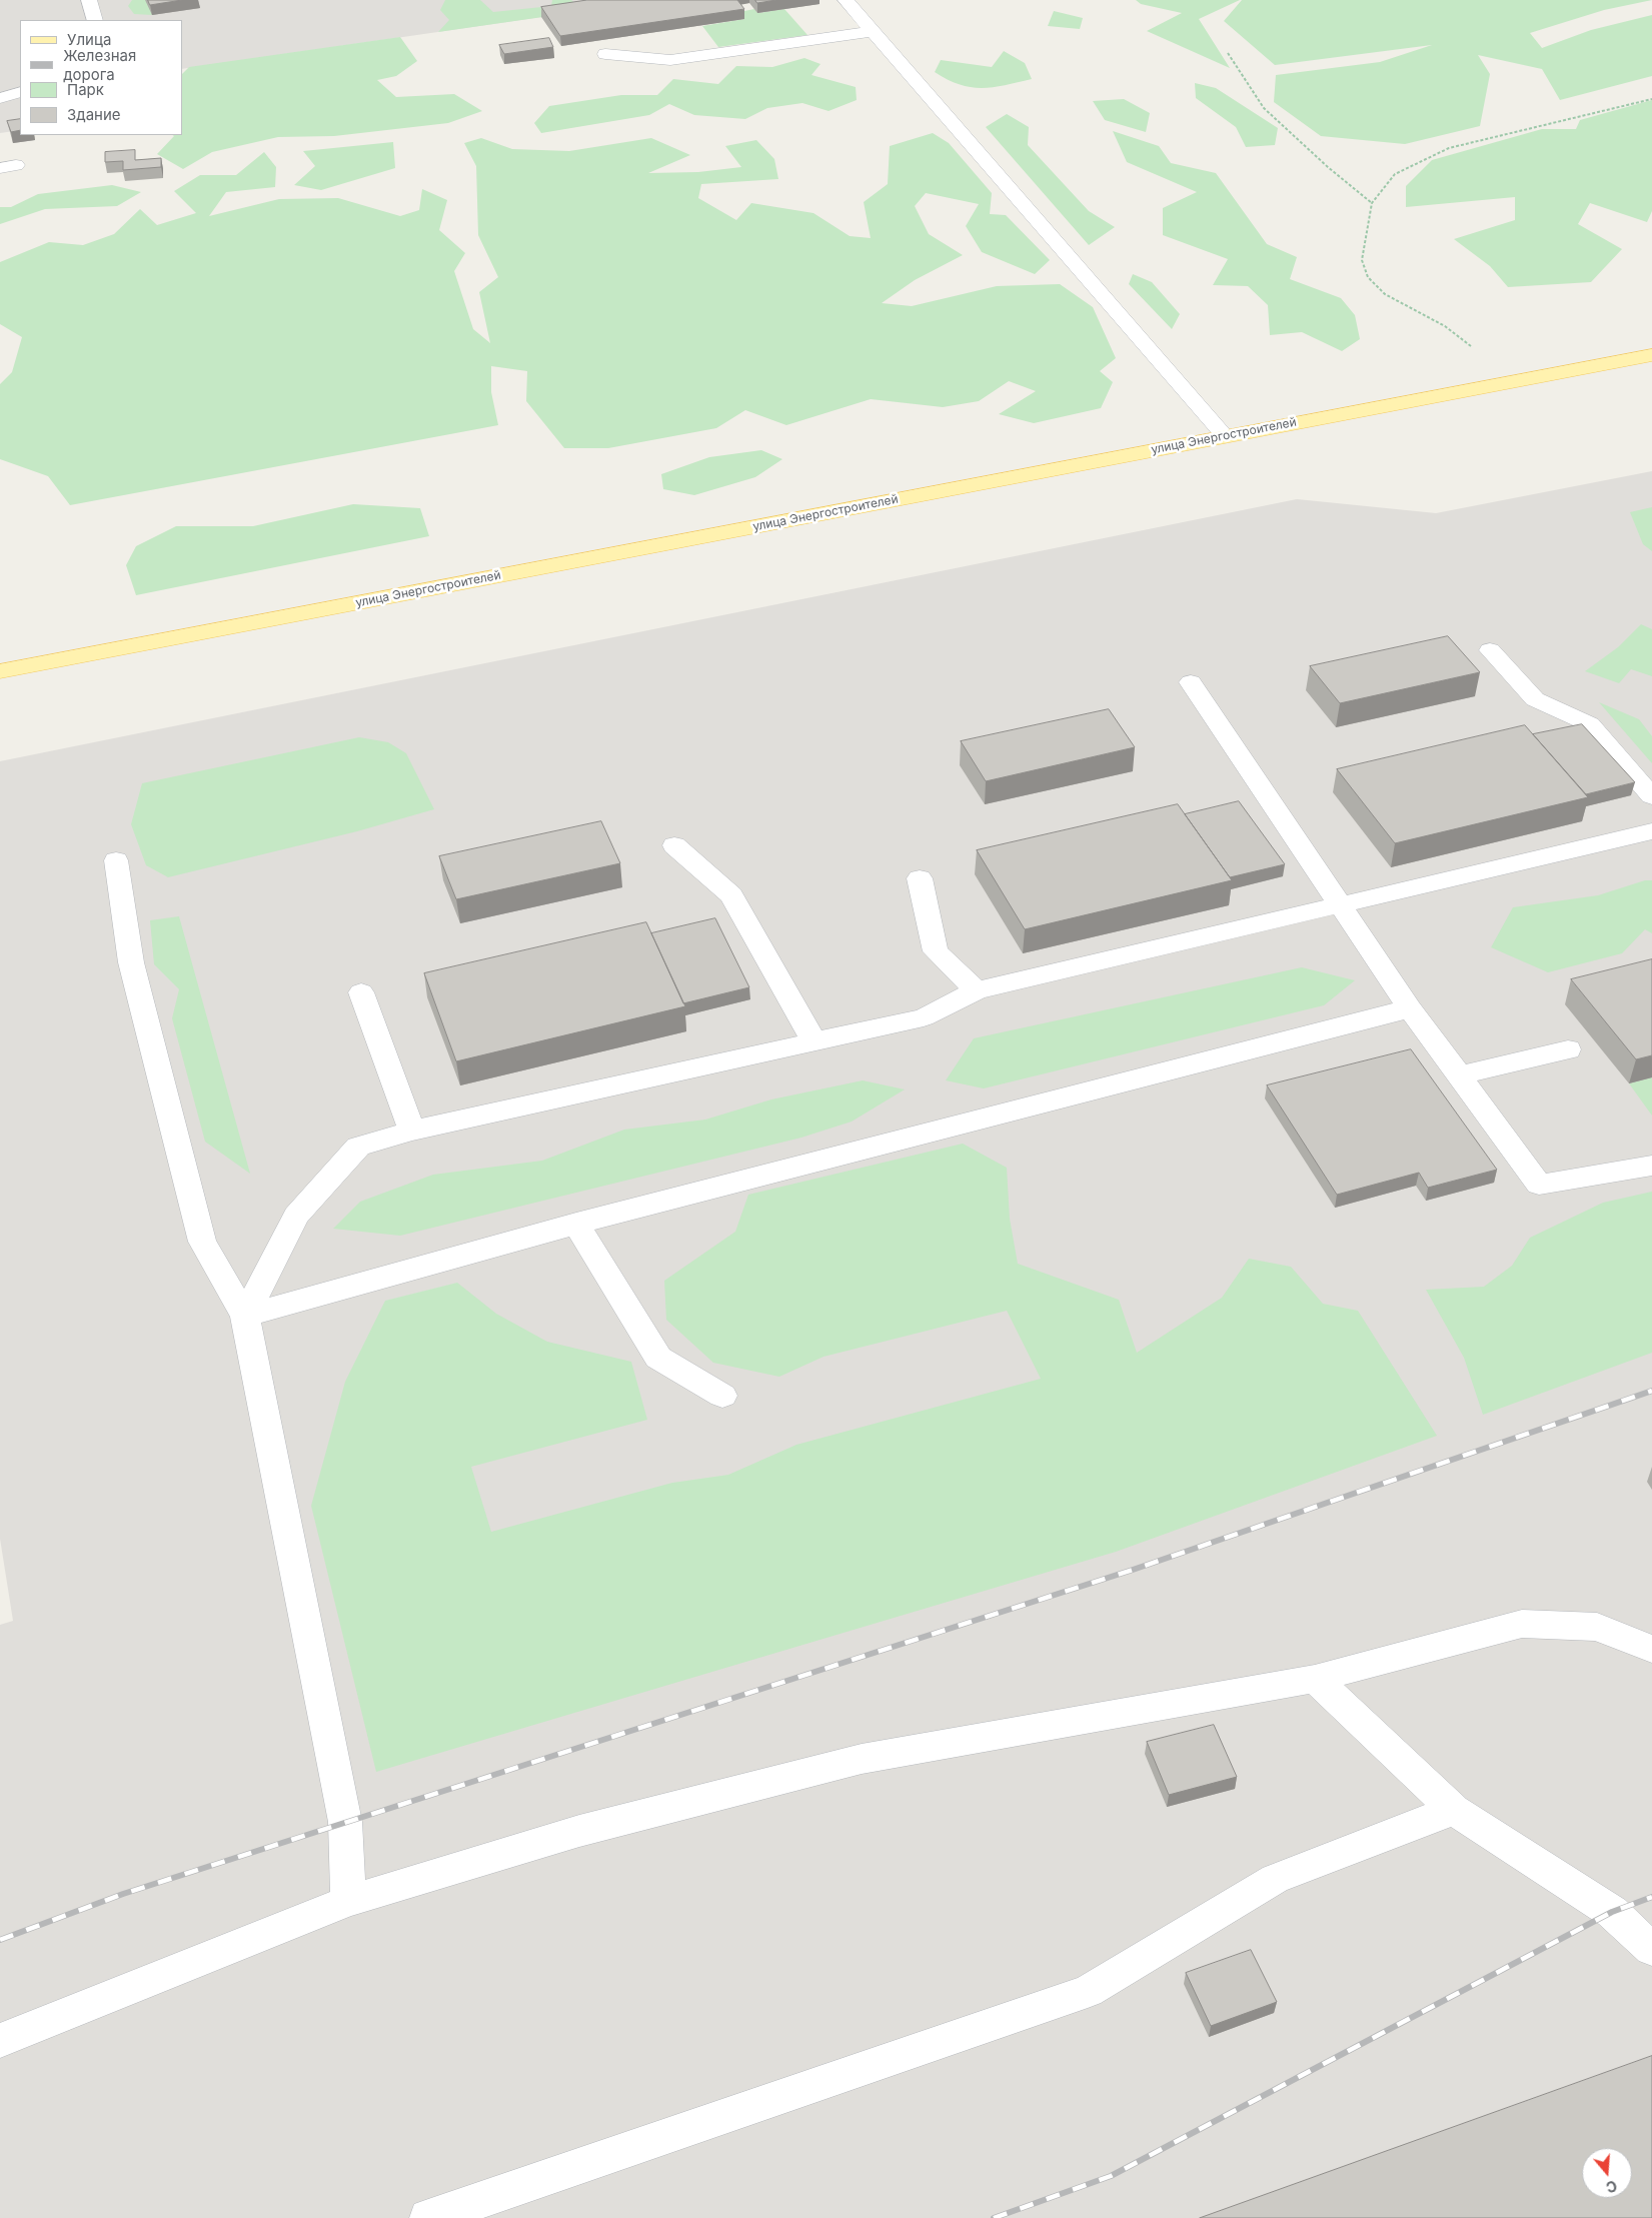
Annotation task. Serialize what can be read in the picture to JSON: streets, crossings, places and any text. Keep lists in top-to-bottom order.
{
  "streets": {
    "main road": ["улица Энергостроителей"]
  },
  "legend": [
    "Улица",
    "Железная дорога",
    "Парк",
    "Здание"
  ],
  "north": "bottom"
}
